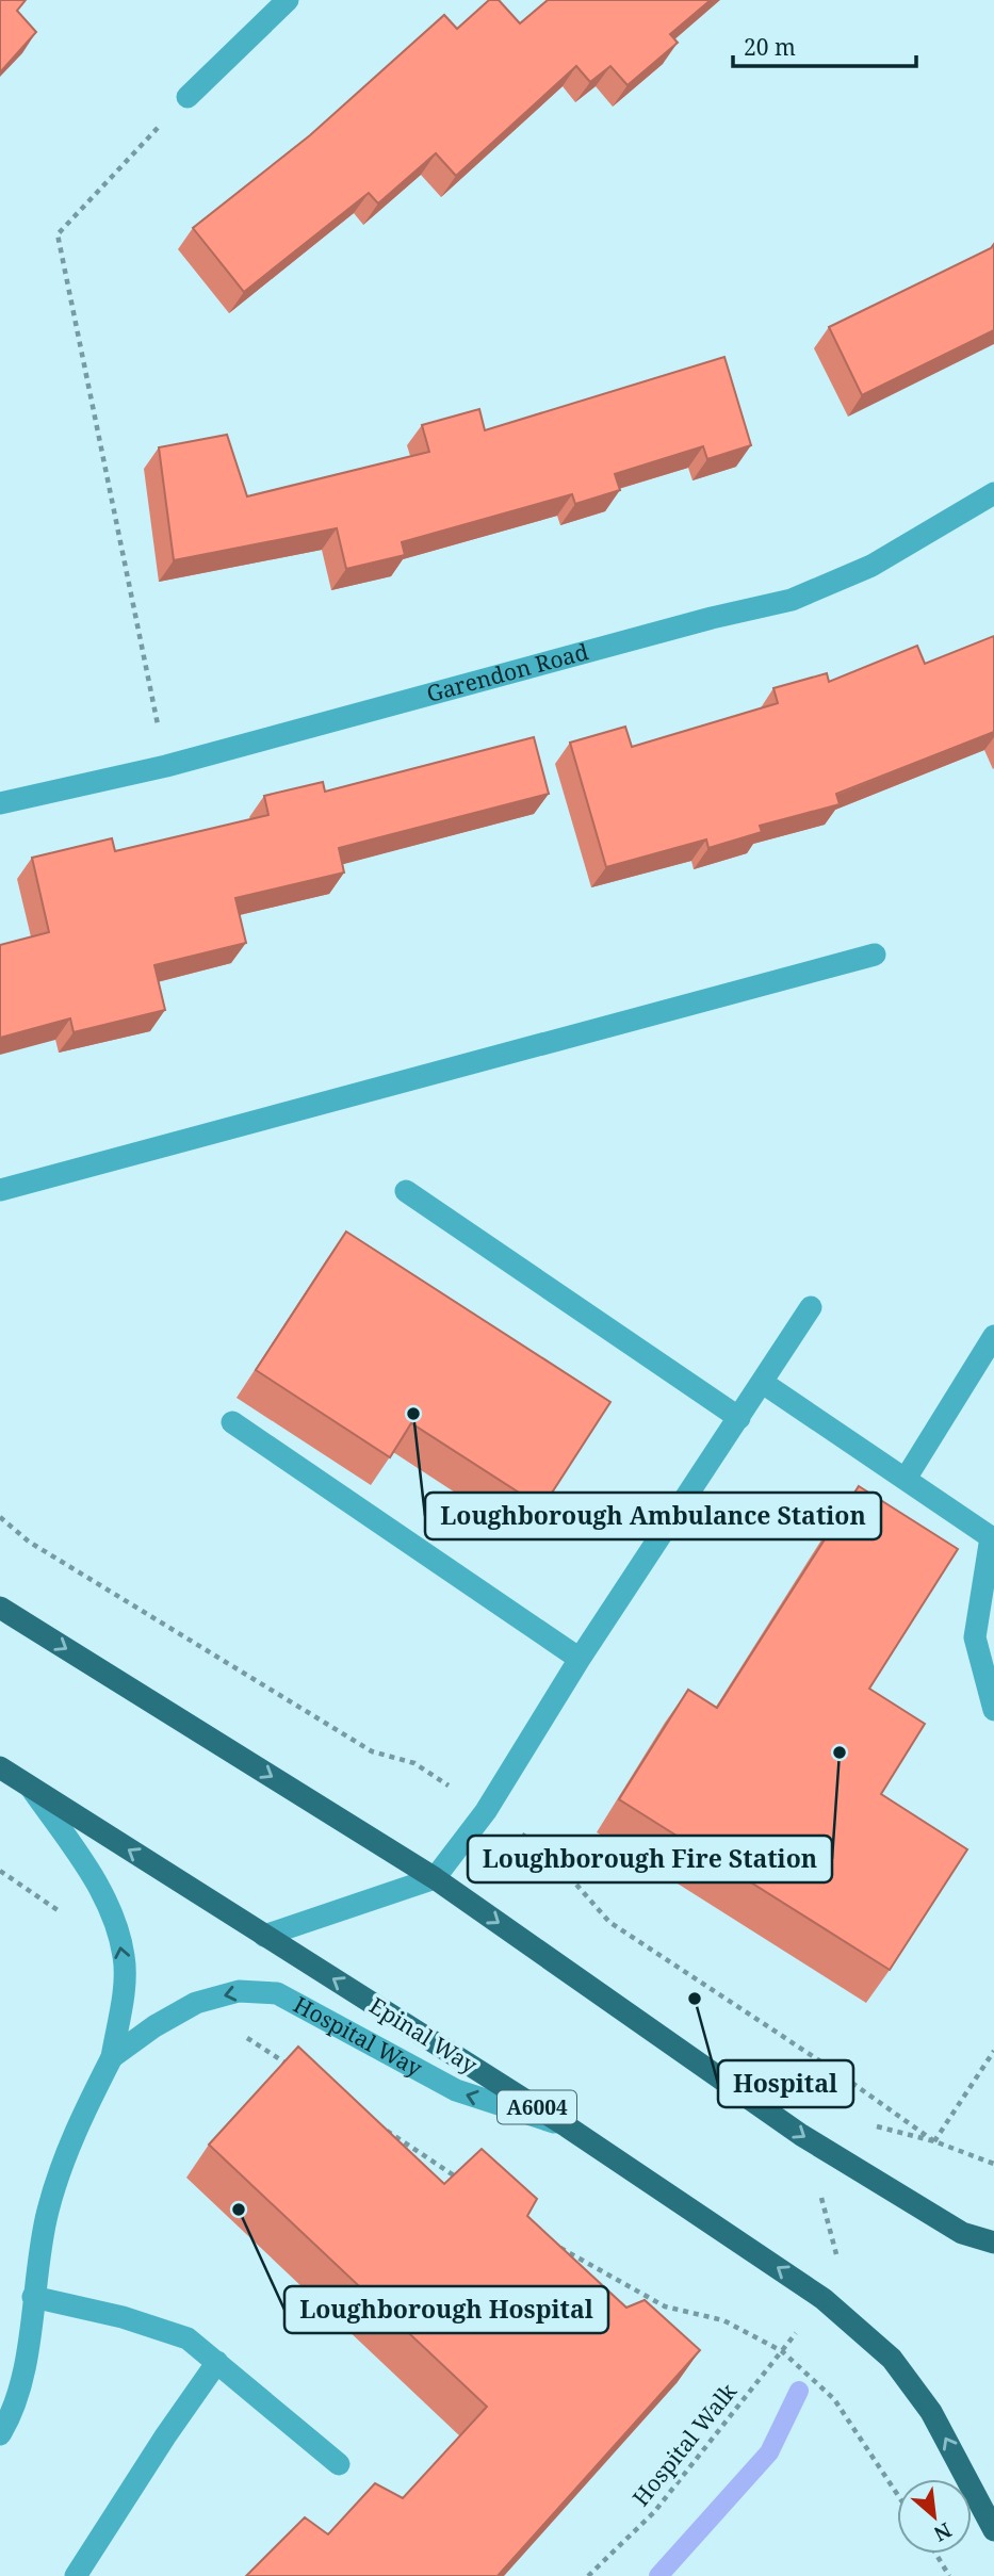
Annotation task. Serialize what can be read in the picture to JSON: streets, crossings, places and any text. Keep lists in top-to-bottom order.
{
  "streets": {
    "main road": ["Epinal Way", "A6004"],
    "street": ["Garendon Road", "Hospital Way"],
    "path": ["Hospital Walk"]
  },
  "crossings": [
    ["Epinal Way", "Hospital Way"]
  ],
  "places": [
    "Loughborough Ambulance Station",
    "Loughborough Fire Station",
    "Hospital",
    "Loughborough Hospital"
  ],
  "scale_bar": "20 m",
  "north": "bottom right"
}
